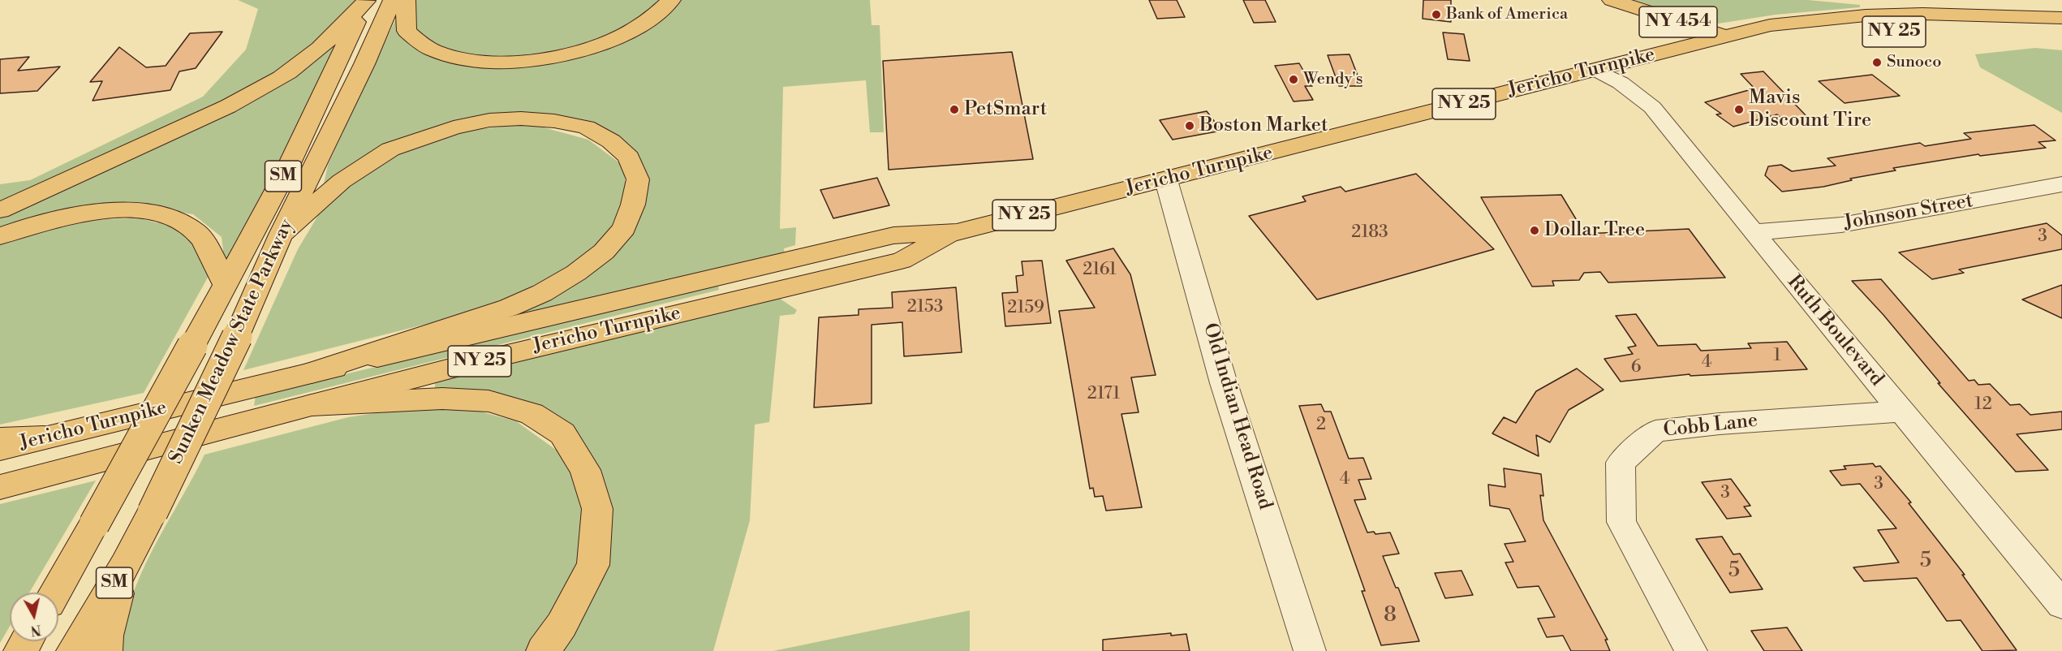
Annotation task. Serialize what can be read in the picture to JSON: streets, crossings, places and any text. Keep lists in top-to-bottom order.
{
  "streets": {
    "main road": [
      "NY 454",
      "NY 25",
      "Jericho Turnpike",
      "SM",
      "Sunken Meadow State Parkway"
    ],
    "street": [
      "Johnson Street",
      "Ruth Boulevard",
      "Old Indian Head Road",
      "Cobb Lane"
    ]
  },
  "crossings": [
    ["NY 454", "Jericho Turnpike"],
    ["Jericho Turnpike", "Ruth Boulevard"],
    ["Jericho Turnpike", "Old Indian Head Road"],
    ["Johnson Street", "Ruth Boulevard"],
    ["Ruth Boulevard", "Cobb Lane"]
  ],
  "places": [
    "Bank of America",
    "Sunoco",
    "Wendy's",
    "PetSmart",
    "Mavis Discount Tire",
    "Boston Market",
    "Dollar Tree"
  ],
  "house_numbers": [
    "2183",
    "3",
    "2161",
    "2153",
    "2159",
    "1",
    "4",
    "6",
    "2171",
    "12",
    "2",
    "4",
    "3",
    "3",
    "5",
    "5",
    "8"
  ],
  "north": "bottom"
}
